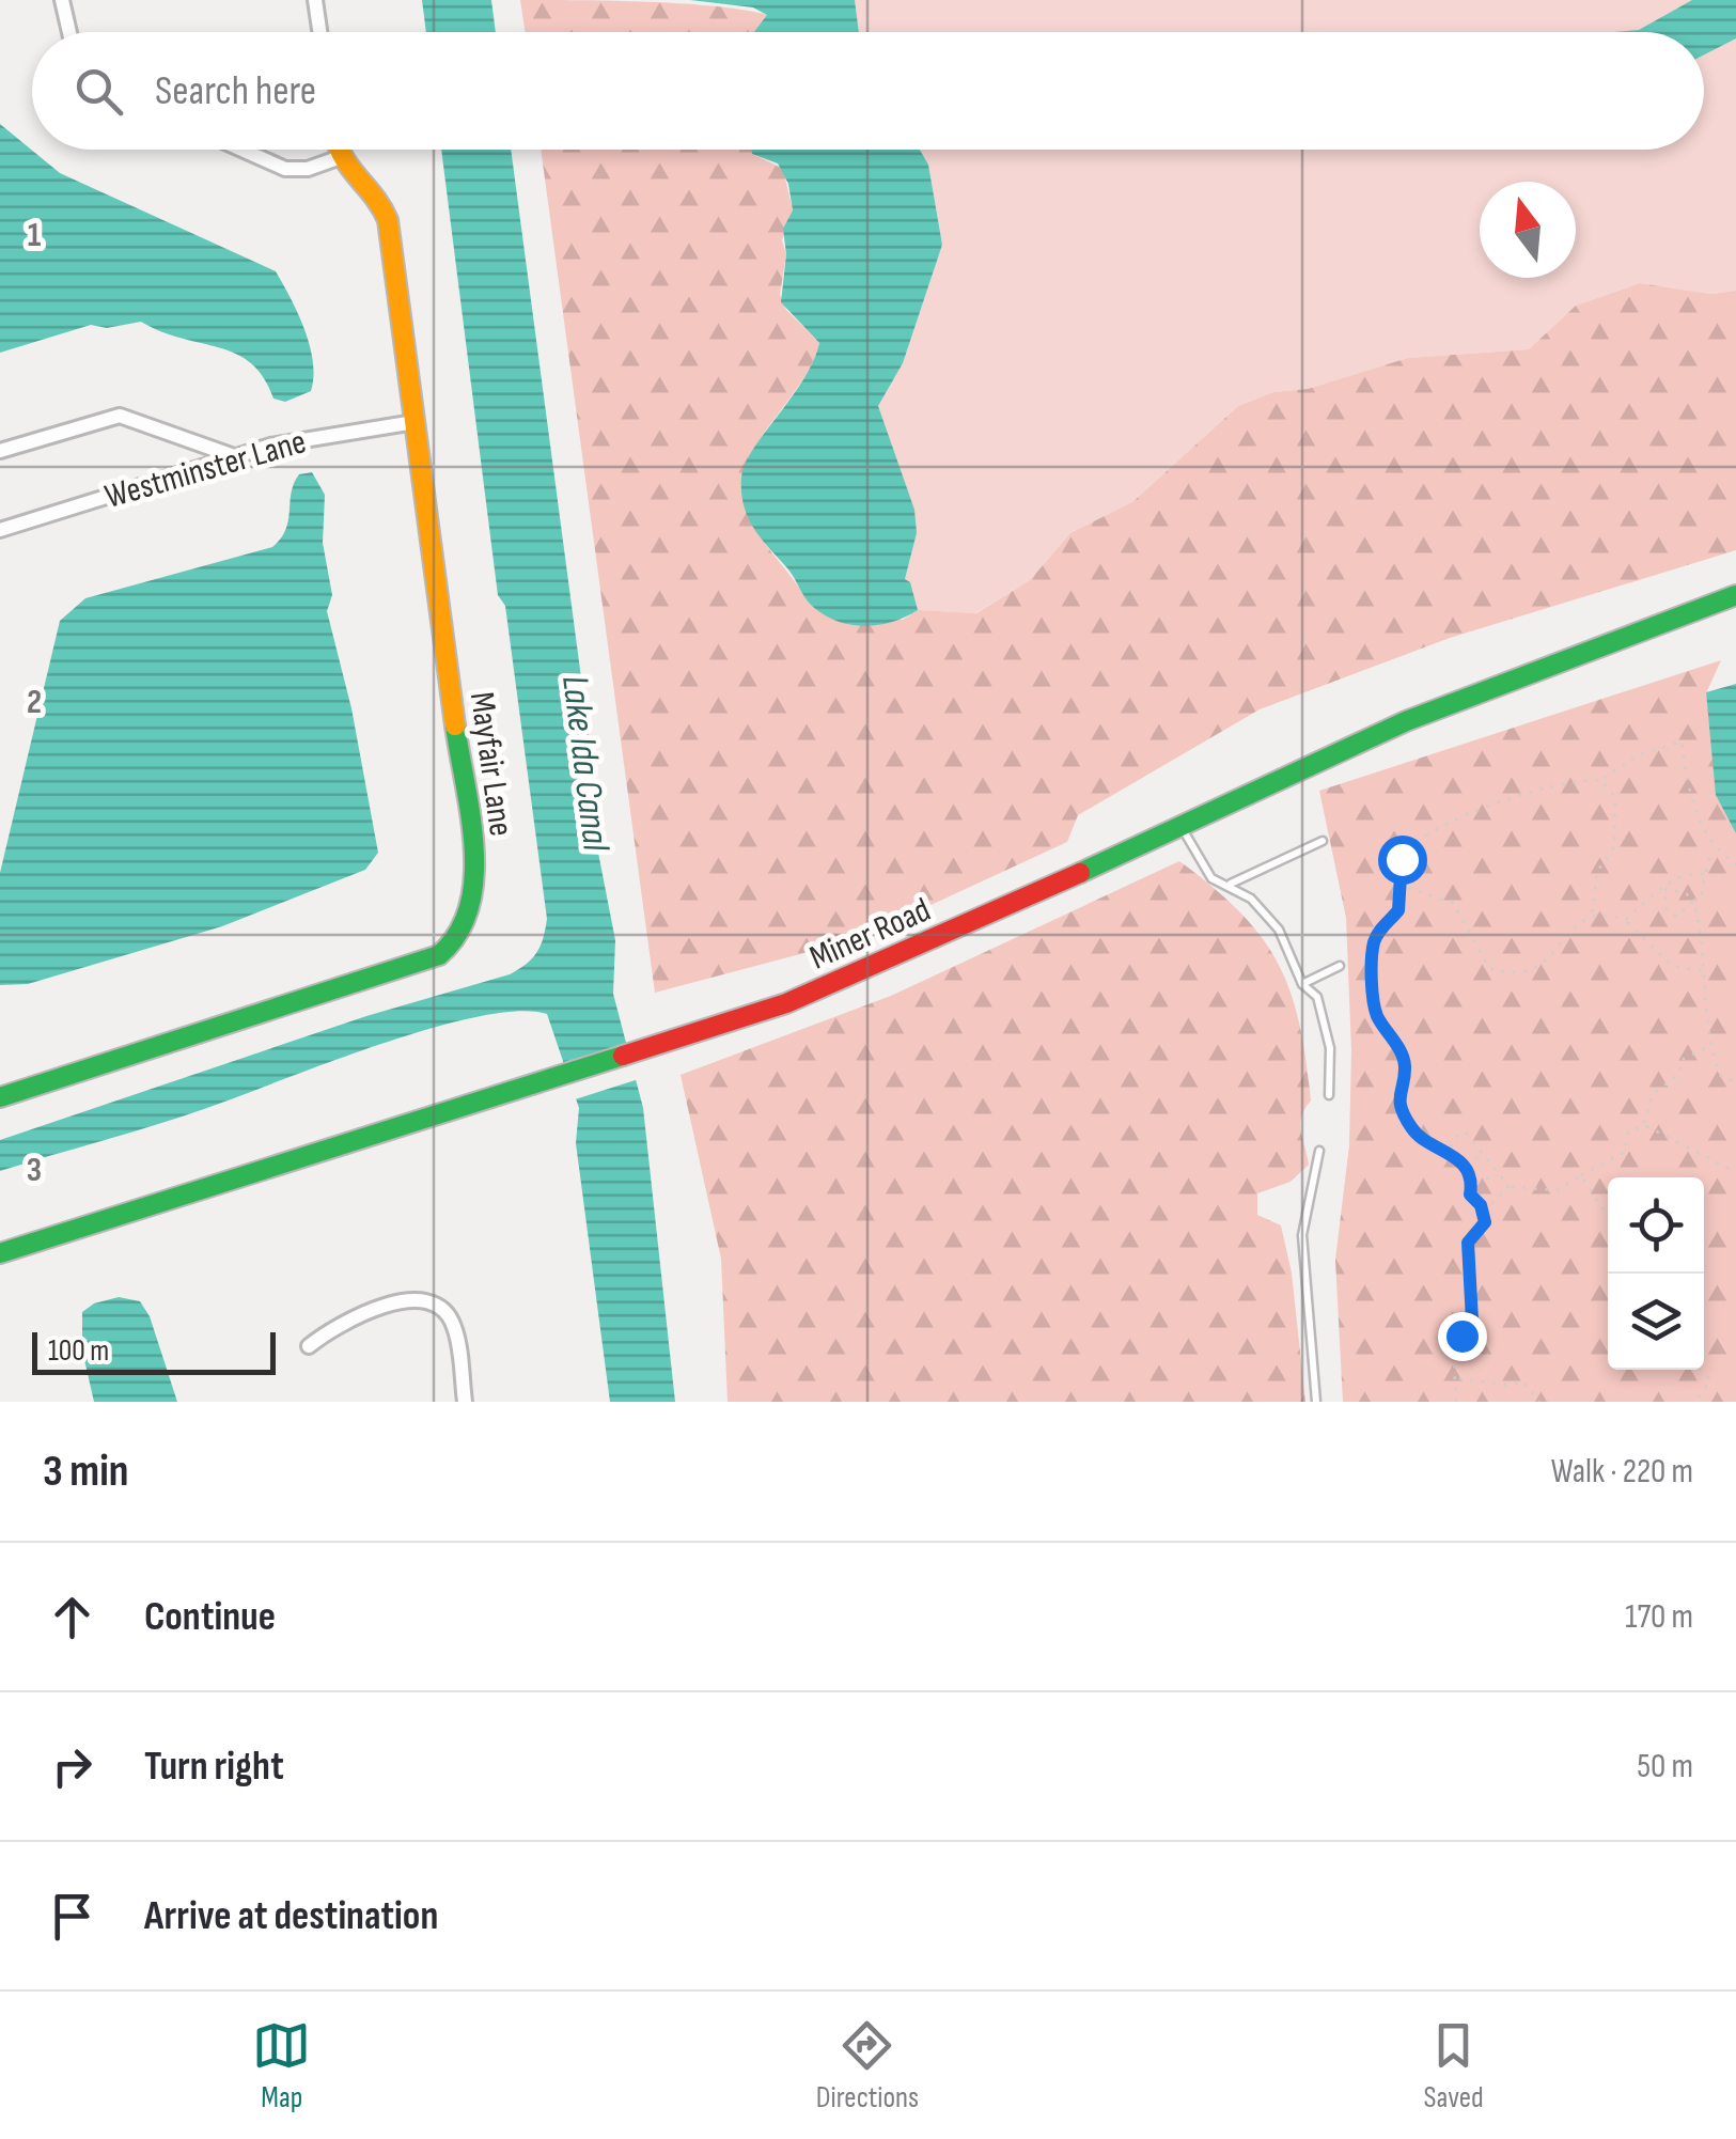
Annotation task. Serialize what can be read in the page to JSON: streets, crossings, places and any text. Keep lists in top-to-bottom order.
{
  "streets": {
    "street": ["Westminster Lane", "Mayfair Lane", "Miner Road"]
  },
  "crossings": [
    ["Westminster Lane", "Mayfair Lane"]
  ],
  "water": ["Lake Ida Canal"],
  "scale_bar": "100 m",
  "north": "top",
  "page": {
    "search": "Search here",
    "scale": "100 m",
    "heading": ["3 min", "Walk · 220 m"],
    "list": [
      ["Continue", "170 m"],
      ["Turn right", "50 m"],
      "Arrive at destination"
    ],
    "nav": ["Map", "Directions", "Saved"]
  },
  "grid": {
    "rows": ["1", "2", "3"]
  }
}
